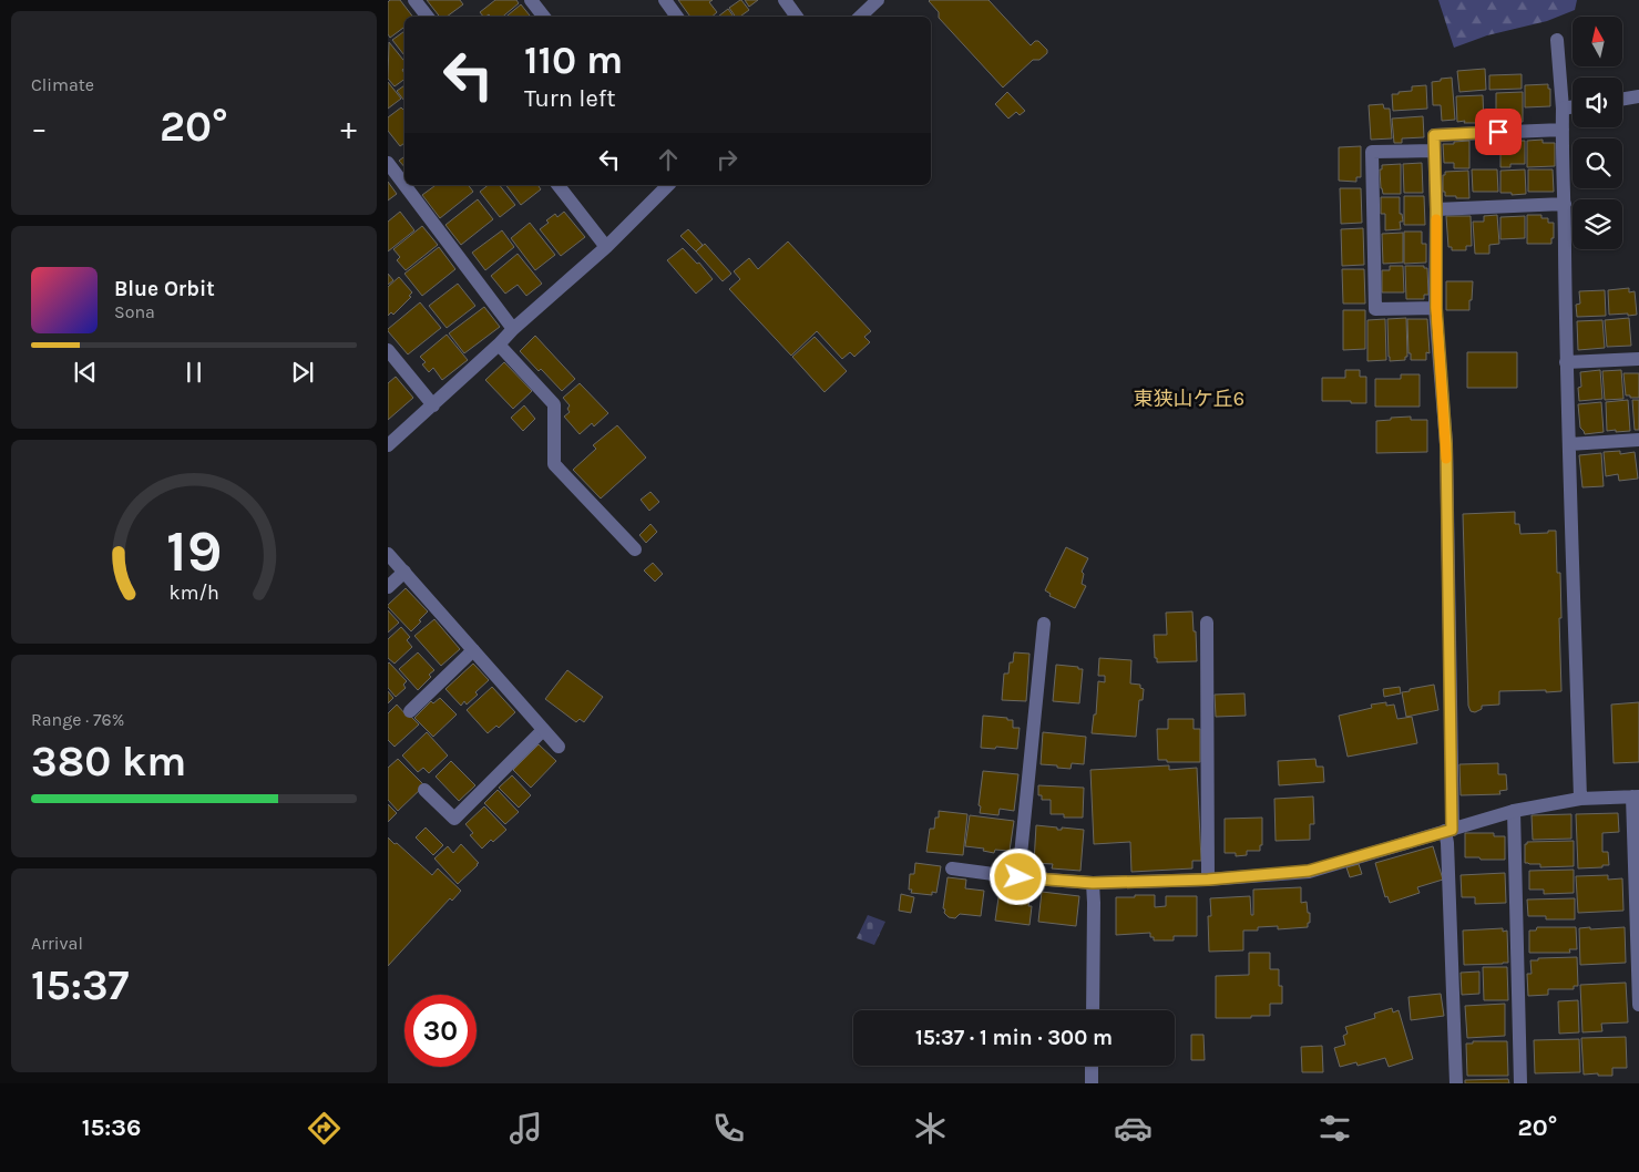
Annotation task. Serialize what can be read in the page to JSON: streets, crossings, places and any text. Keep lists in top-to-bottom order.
{
  "districts": ["東狭山ケ丘6"],
  "north": "top",
  "page": {
    "tile": [
      "Climate",
      ["Range · 76%", "380 km"],
      ["Arrival", "15:37"]
    ],
    "turn": ["110 m", "Turn left"],
    "heat": ["−", "20°", "+"],
    "song": ["Blue Orbit", "Sona"],
    "limit": "30",
    "trip": "15:37 · 1 min · 300 m",
    "tabs": ["15:36", "20°"],
    "gauge": ["19", "km/h"]
  }
}
